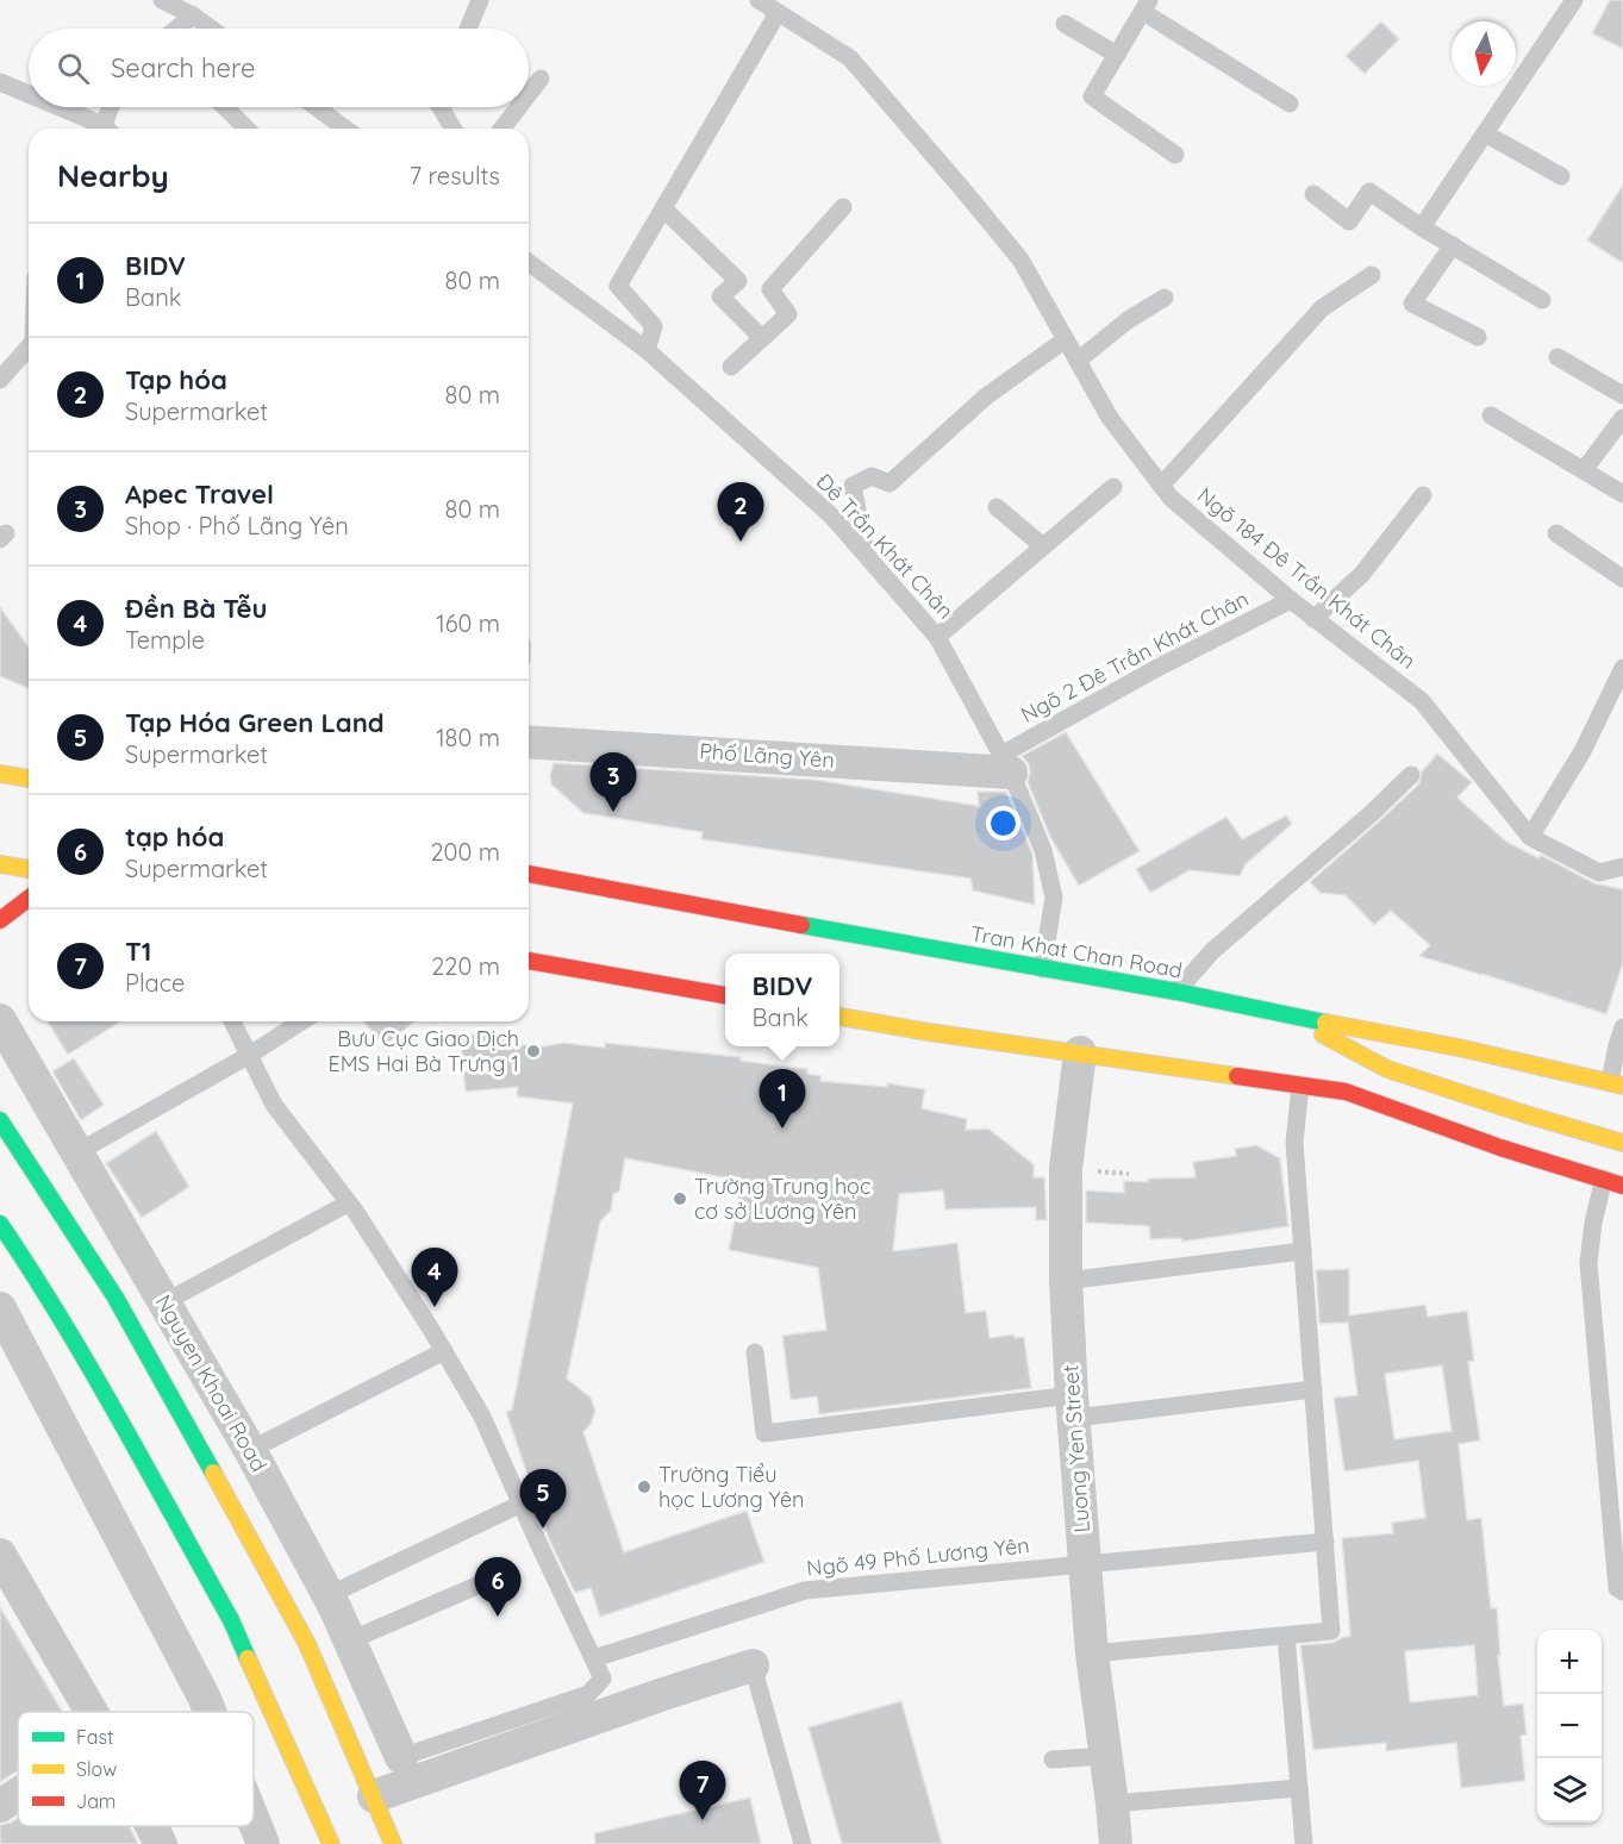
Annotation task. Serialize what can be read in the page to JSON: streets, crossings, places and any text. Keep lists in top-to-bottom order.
{
  "streets": {
    "main road": ["Tran Khat Chan Road", "Nguyen Khoai Road"],
    "street": ["Phố Lãng Yên", "Luong Yen Street"],
    "lane": [
      "Đê Trần Khát Chân",
      "Ngõ 184 Đê Trần Khát Chân",
      "Ngõ 2 Đê Trần Khát Chân",
      "Ngõ 49 Phố Lương Yên"
    ]
  },
  "crossings": [
    ["Đê Trần Khát Chân", "Ngõ 2 Đê Trần Khát Chân"],
    ["Đê Trần Khát Chân", "Phố Lãng Yên"],
    ["Đê Trần Khát Chân", "Tran Khat Chan Road"],
    ["Ngõ 184 Đê Trần Khát Chân", "Ngõ 2 Đê Trần Khát Chân"],
    ["Ngõ 2 Đê Trần Khát Chân", "Phố Lãng Yên"],
    ["Luong Yen Street", "Ngõ 49 Phố Lương Yên"]
  ],
  "places": ["Bưu Cục Giao Dịch EMS Hai Bà Trưng 1", "Trường Trung học cơ sở Lương Yên", "Trường Tiểu học Lương Yên"],
  "legend": ["Fast", "Slow", "Jam"],
  "north": "bottom",
  "page": {
    "search": "Search here",
    "heading": ["Nearby", "7 results"],
    "list": [
      {
        "mark": "1",
        "name": "BIDV",
        "note": "Bank",
        "value": "80 m"
      },
      {
        "mark": "2",
        "name": "Tạp hóa",
        "note": "Supermarket",
        "value": "80 m"
      },
      {
        "mark": "3",
        "name": "Apec Travel",
        "note": "Shop · Phố Lãng Yên",
        "value": "80 m"
      },
      {
        "mark": "4",
        "name": "Đền Bà Tễu",
        "note": "Temple",
        "value": "160 m"
      },
      {
        "mark": "5",
        "name": "Tạp Hóa Green Land",
        "note": "Supermarket",
        "value": "180 m"
      },
      {
        "mark": "6",
        "name": "tạp hóa",
        "note": "Supermarket",
        "value": "200 m"
      },
      {
        "mark": "7",
        "name": "T1",
        "note": "Place",
        "value": "220 m"
      }
    ],
    "pins": [
      "2",
      "3",
      "1",
      "4",
      "5",
      "6",
      "7"
    ],
    "popup": ["BIDV", "Bank"],
    "map_buttons": ["+", "−"]
  }
}
